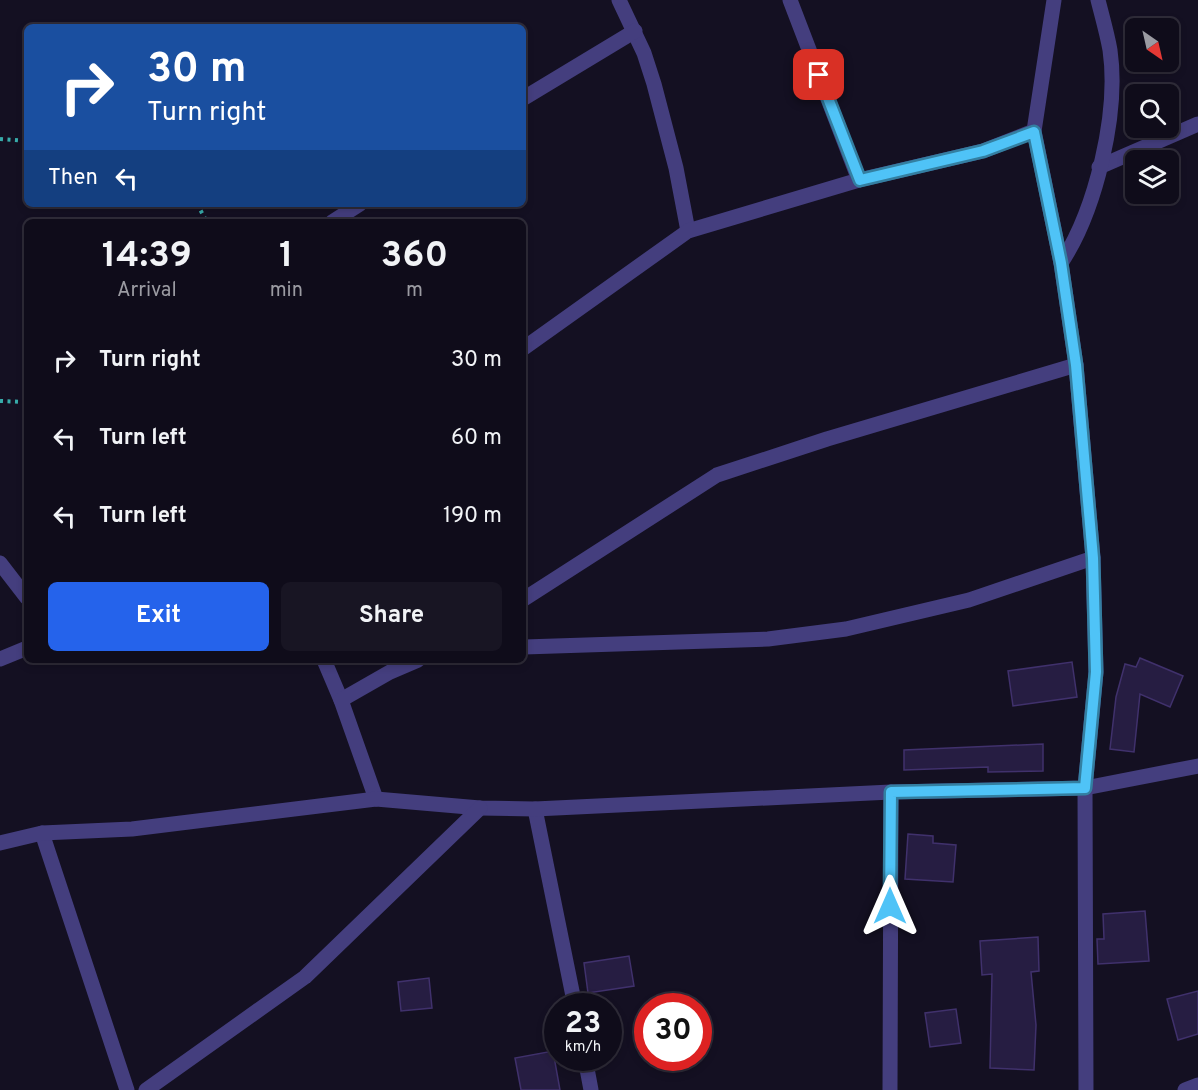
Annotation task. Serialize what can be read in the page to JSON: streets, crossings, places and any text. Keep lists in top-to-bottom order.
{
  "north": "bottom right",
  "page": {
    "turn": ["30 m", "Turn right"],
    "then": "Then",
    "eta": [
      "14:39",
      "Arrival",
      "1",
      "min",
      "360",
      "m"
    ],
    "list": [
      {
        "name": "Turn right",
        "value": "30 m"
      },
      {
        "name": "Turn left",
        "value": "60 m"
      },
      {
        "name": "Turn left",
        "value": "190 m"
      }
    ],
    "buttons": ["Exit", "Share"],
    "speed": "23 km/h",
    "limit": "30"
  }
}
